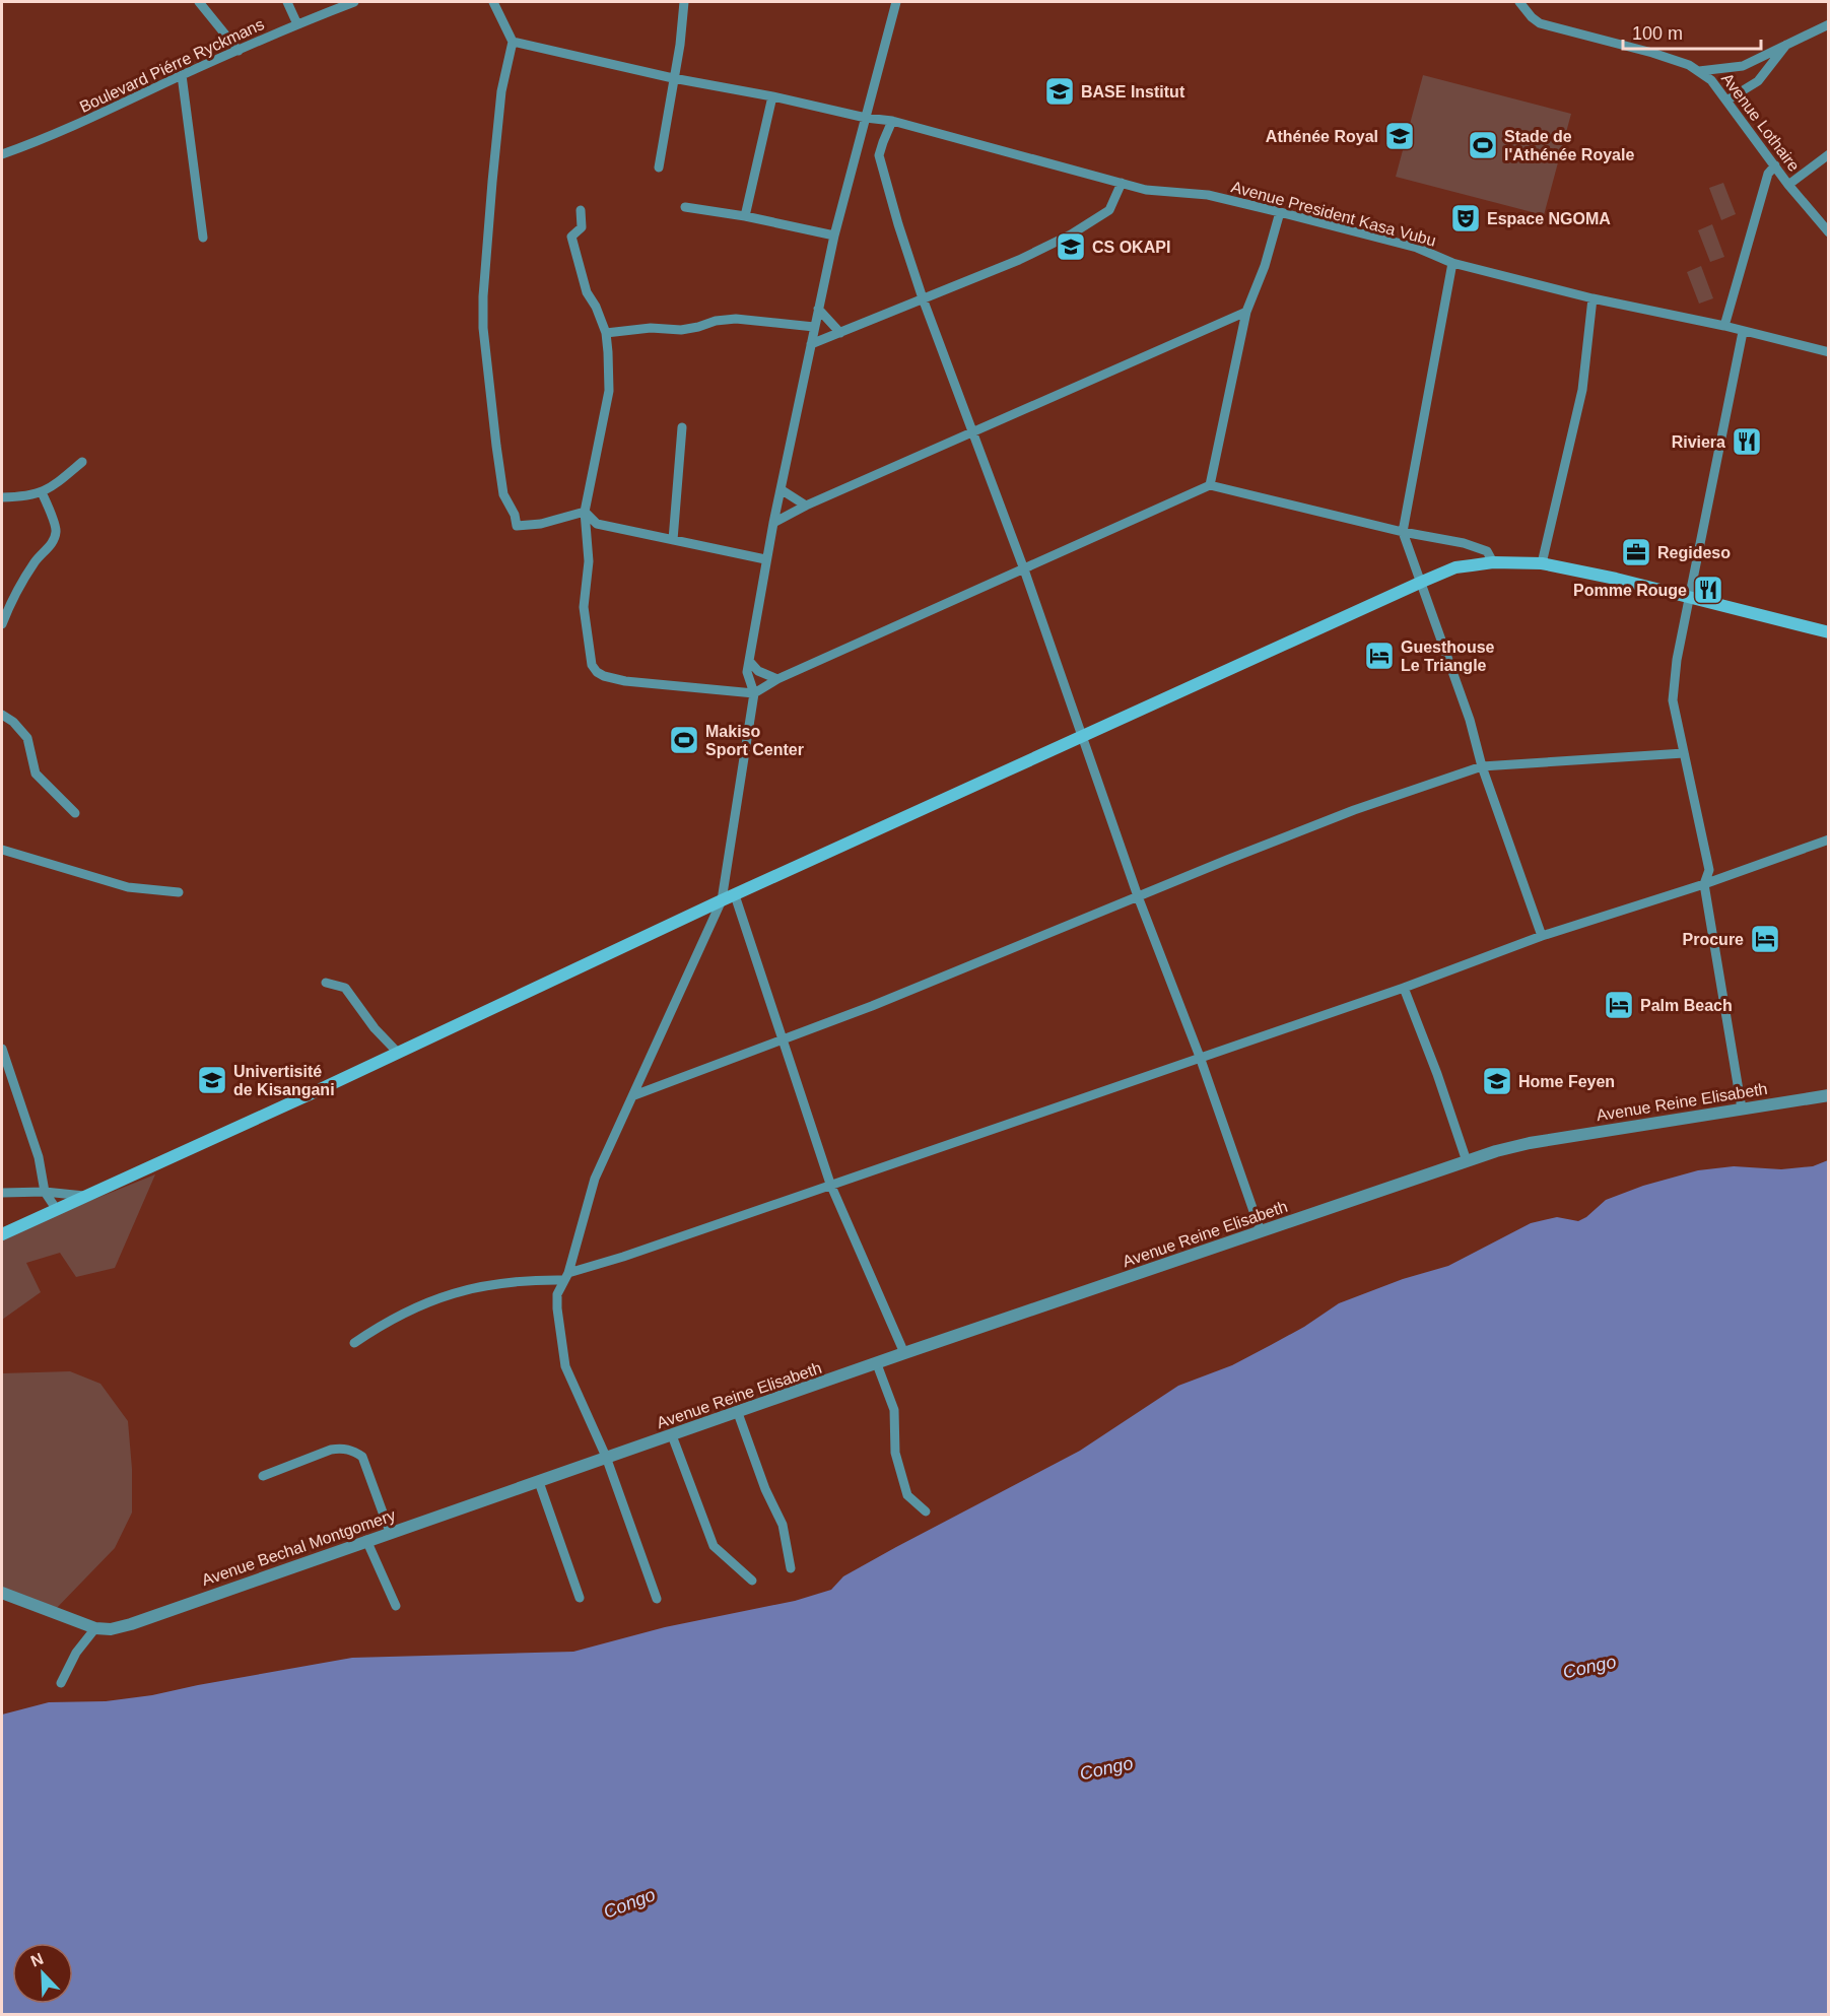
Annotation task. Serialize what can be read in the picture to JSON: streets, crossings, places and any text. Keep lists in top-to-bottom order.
{
  "streets": {
    "street": [
      "Boulevard Piérre Ryckmans",
      "Avenue Lothaire",
      "Avenue President Kasa Vubu",
      "Avenue Reine Elisabeth",
      "Avenue Bechal Montgomery"
    ]
  },
  "crossings": [
    ["Avenue Reine Elisabeth", "Avenue Bechal Montgomery"]
  ],
  "water": ["Congo"],
  "places": {
    "school or university": [
      "BASE Institut",
      "Athénée Royal",
      "CS OKAPI",
      "Univertisité de Kisangani",
      "Home Feyen"
    ],
    "sports": ["Stade de l'Athénée Royale", "Makiso Sport Center"],
    "theatre": ["Espace NGOMA"],
    "restaurant": ["Riviera", "Pomme Rouge"],
    "office": ["Regideso"],
    "hotel": ["Guesthouse Le Triangle", "Procure", "Palm Beach"]
  },
  "scale_bar": "100 m",
  "north": "top left"
}
